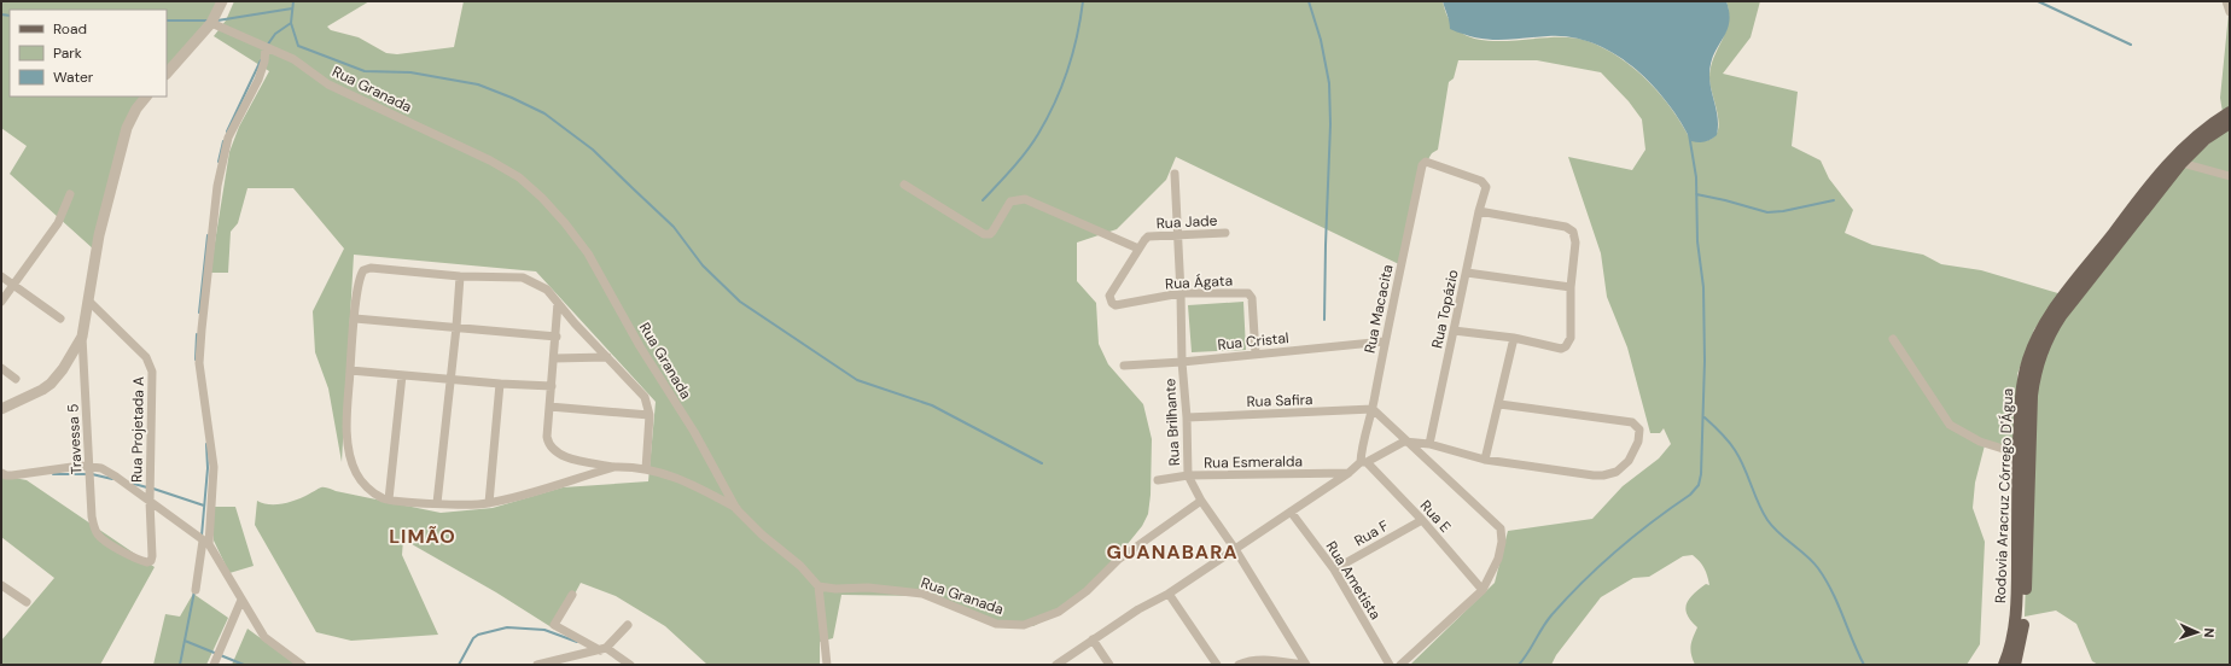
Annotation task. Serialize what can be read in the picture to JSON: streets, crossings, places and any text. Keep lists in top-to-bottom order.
{
  "streets": {
    "main road": ["Rodovia Aracruz Córrego D'Água"],
    "street": [
      "Rua Granada",
      "Rua Jade",
      "Rua Ágata",
      "Rua Macacita",
      "Rua Topázio",
      "Rua Cristal",
      "Rua Safira",
      "Rua Brilhante",
      "Rua Projetada A",
      "Travessa 5",
      "Rua Esmeralda",
      "Rua E",
      "Rua F",
      "Rua Ametista"
    ]
  },
  "crossings": [
    ["Rua Granada", "Rua Brilhante"],
    ["Rua Jade", "Rua Ágata"],
    ["Rua Jade", "Rua Brilhante"],
    ["Rua Ágata", "Rua Cristal"],
    ["Rua Ágata", "Rua Brilhante"],
    ["Rua Macacita", "Rua Topázio"],
    ["Rua Macacita", "Rua Cristal"],
    ["Rua Macacita", "Rua Safira"],
    ["Rua Macacita", "Rua E"],
    ["Rua Cristal", "Rua Brilhante"],
    ["Rua Safira", "Rua Brilhante"],
    ["Rua Brilhante", "Rua Esmeralda"],
    ["Rua Projetada A", "Travessa 5"],
    ["Rua E", "Rua F"],
    ["Rua F", "Rua Ametista"]
  ],
  "districts": ["LIMÃO", "GUANABARA"],
  "legend": ["Road", "Park", "Water"],
  "north": "right"
}
